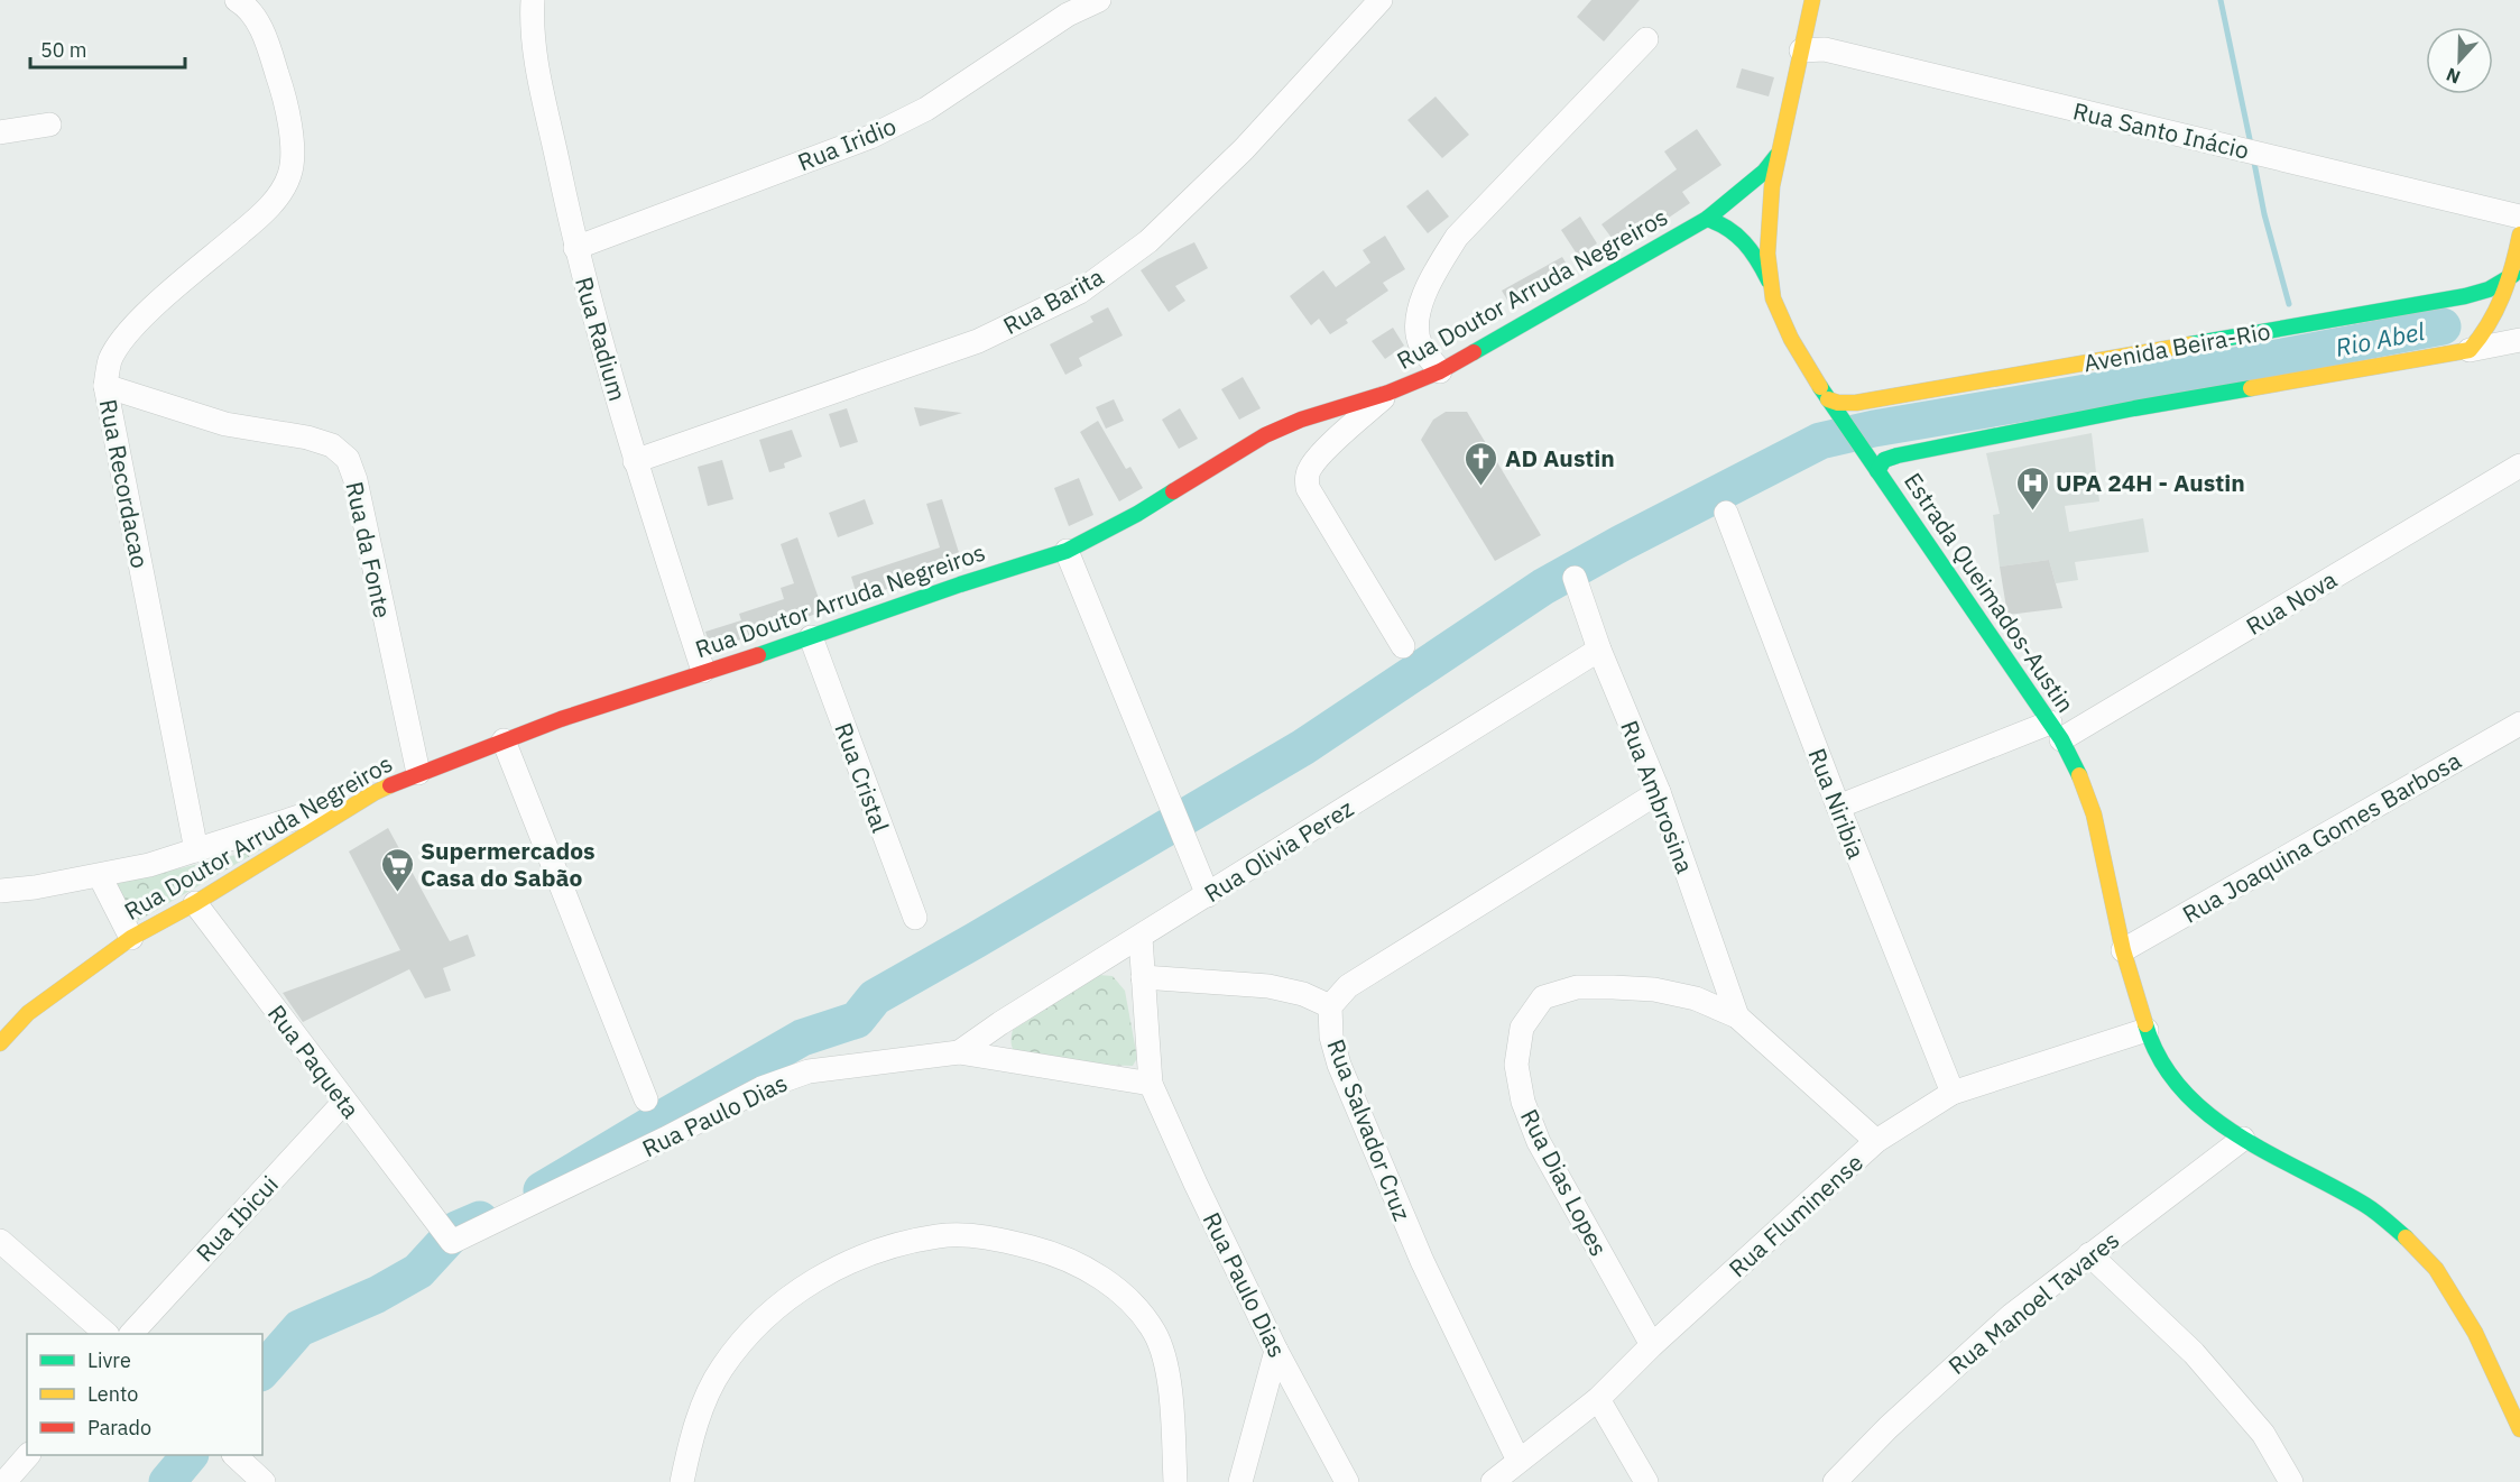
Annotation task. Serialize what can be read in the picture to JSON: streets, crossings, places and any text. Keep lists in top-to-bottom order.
{
  "streets": {
    "street": [
      "Rua Santo Inácio",
      "Rua Iridio",
      "Rua Doutor Arruda Negreiros",
      "Rua Barita",
      "Rua Radium",
      "Avenida Beira-Rio",
      "Rua Recordacao",
      "Rua da Fonte",
      "Estrada Queimados-Austin",
      "Rua Nova",
      "Rua Cristal",
      "Rua Ambrosina",
      "Rua Niribia",
      "Rua Joaquina Gomes Barbosa",
      "Rua Olivia Perez",
      "Rua Paqueta",
      "Rua Paulo Dias",
      "Rua Salvador Cruz",
      "Rua Dias Lopes",
      "Rua Fluminense",
      "Rua Ibicui",
      "Rua Manoel Tavares"
    ]
  },
  "crossings": [
    ["Rua Iridio", "Rua Radium"],
    ["Rua Doutor Arruda Negreiros", "Rua Radium"],
    ["Rua Doutor Arruda Negreiros", "Rua da Fonte"],
    ["Rua Doutor Arruda Negreiros", "Rua Cristal"],
    ["Rua Doutor Arruda Negreiros", "Rua Paqueta"],
    ["Rua Barita", "Rua Radium"],
    ["Avenida Beira-Rio", "Estrada Queimados-Austin"],
    ["Rua Recordacao", "Rua da Fonte"],
    ["Estrada Queimados-Austin", "Rua Nova"],
    ["Estrada Queimados-Austin", "Rua Joaquina Gomes Barbosa"],
    ["Estrada Queimados-Austin", "Rua Fluminense"],
    ["Estrada Queimados-Austin", "Rua Manoel Tavares"],
    ["Rua Nova", "Rua Niribia"],
    ["Rua Ambrosina", "Rua Olivia Perez"],
    ["Rua Ambrosina", "Rua Salvador Cruz"],
    ["Rua Ambrosina", "Rua Dias Lopes"],
    ["Rua Niribia", "Rua Fluminense"],
    ["Rua Olivia Perez", "Rua Paulo Dias"],
    ["Rua Paqueta", "Rua Paulo Dias"],
    ["Rua Paqueta", "Rua Ibicui"],
    ["Rua Salvador Cruz", "Rua Fluminense"],
    ["Rua Dias Lopes", "Rua Fluminense"]
  ],
  "water": ["Rio Abel"],
  "places": {
    "church": ["AD Austin"],
    "hospital": ["UPA 24H - Austin"],
    "supermarket": ["Supermercados Casa do Sabão"]
  },
  "legend": ["Livre", "Lento", "Parado"],
  "scale_bar": "50 m",
  "north": "bottom"
}
